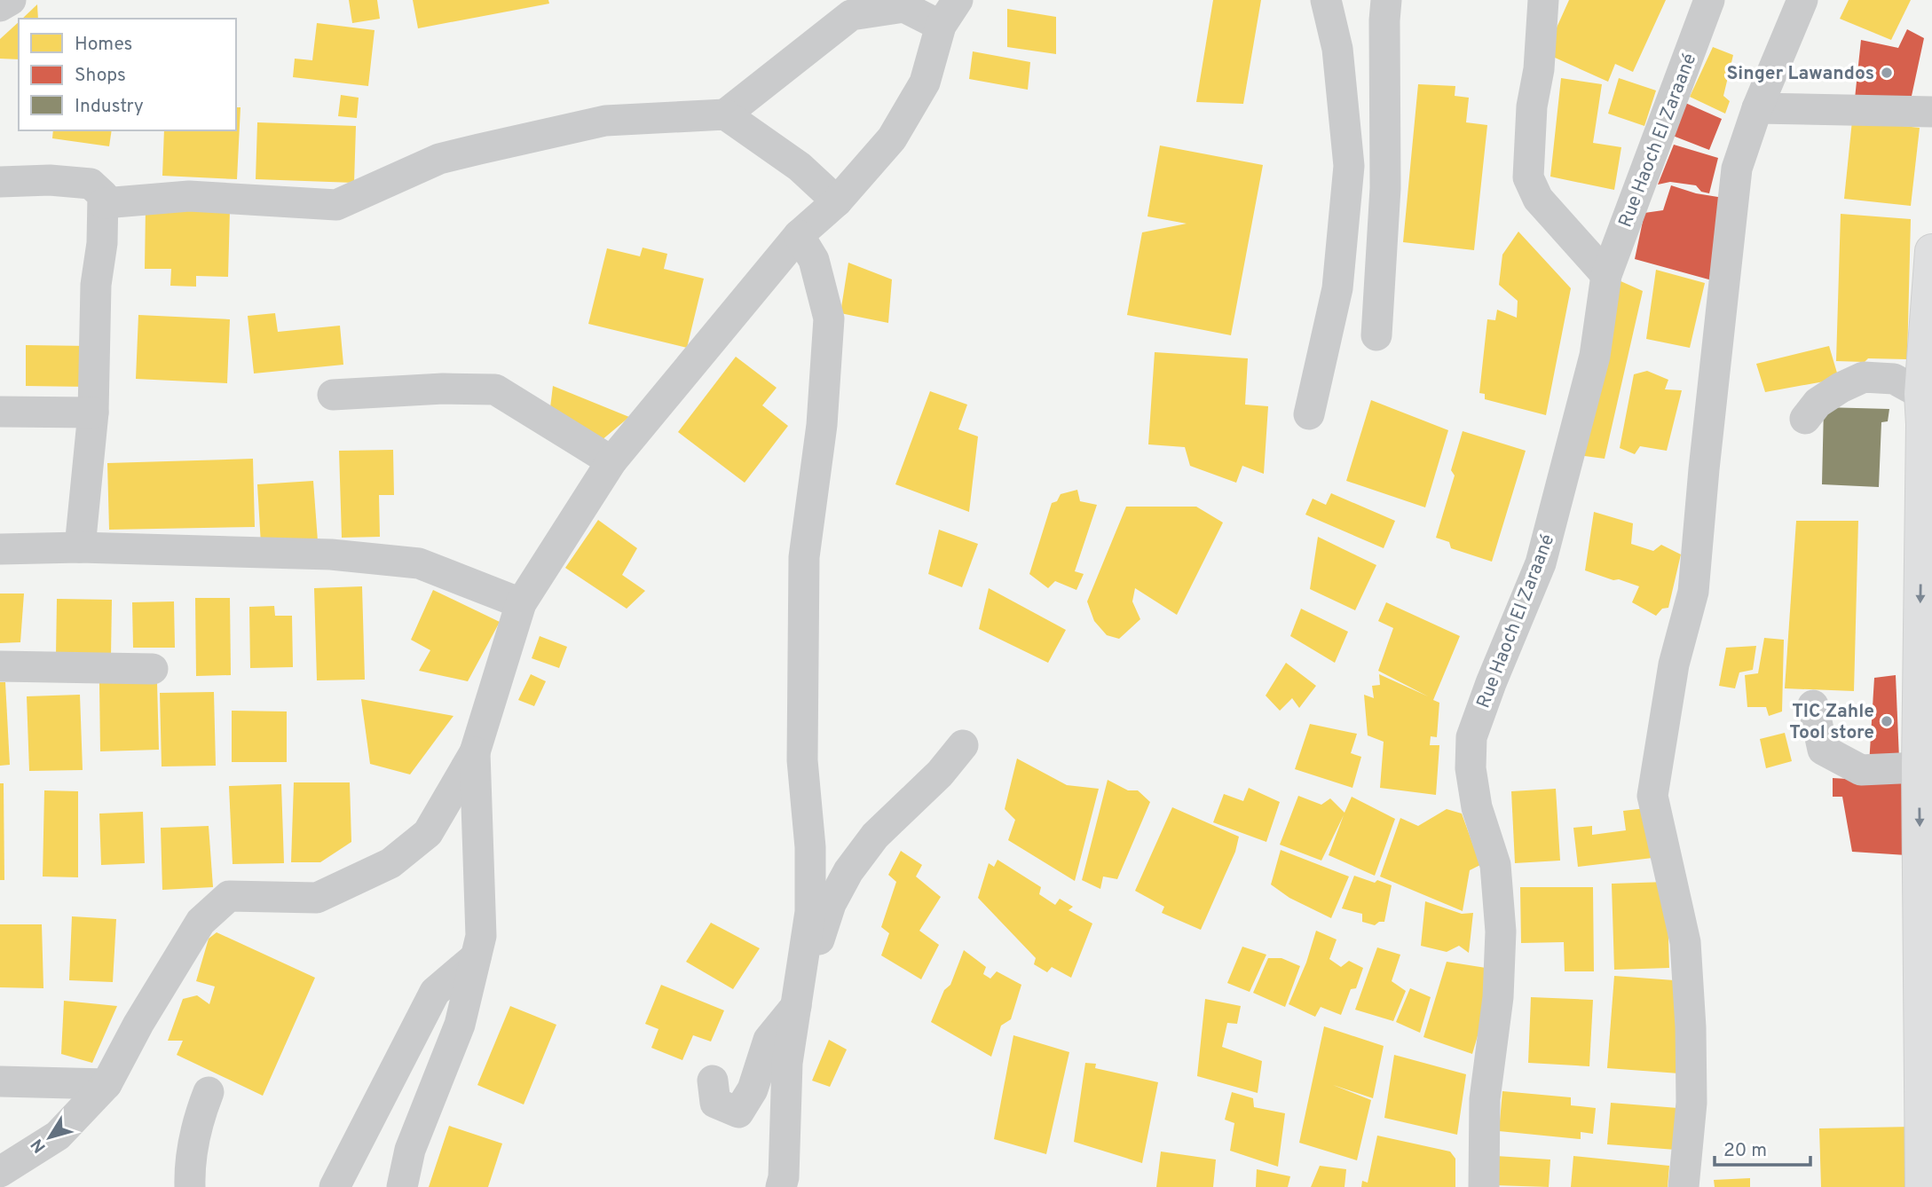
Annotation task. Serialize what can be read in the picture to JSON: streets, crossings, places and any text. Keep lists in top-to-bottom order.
{
  "streets": {
    "street": ["Rue Haoch El Zaraané"]
  },
  "places": ["Singer Lawandos", "TIC Zahle Tool store"],
  "legend": ["Homes", "Shops", "Industry"],
  "scale_bar": "20 m",
  "north": "bottom left"
}
